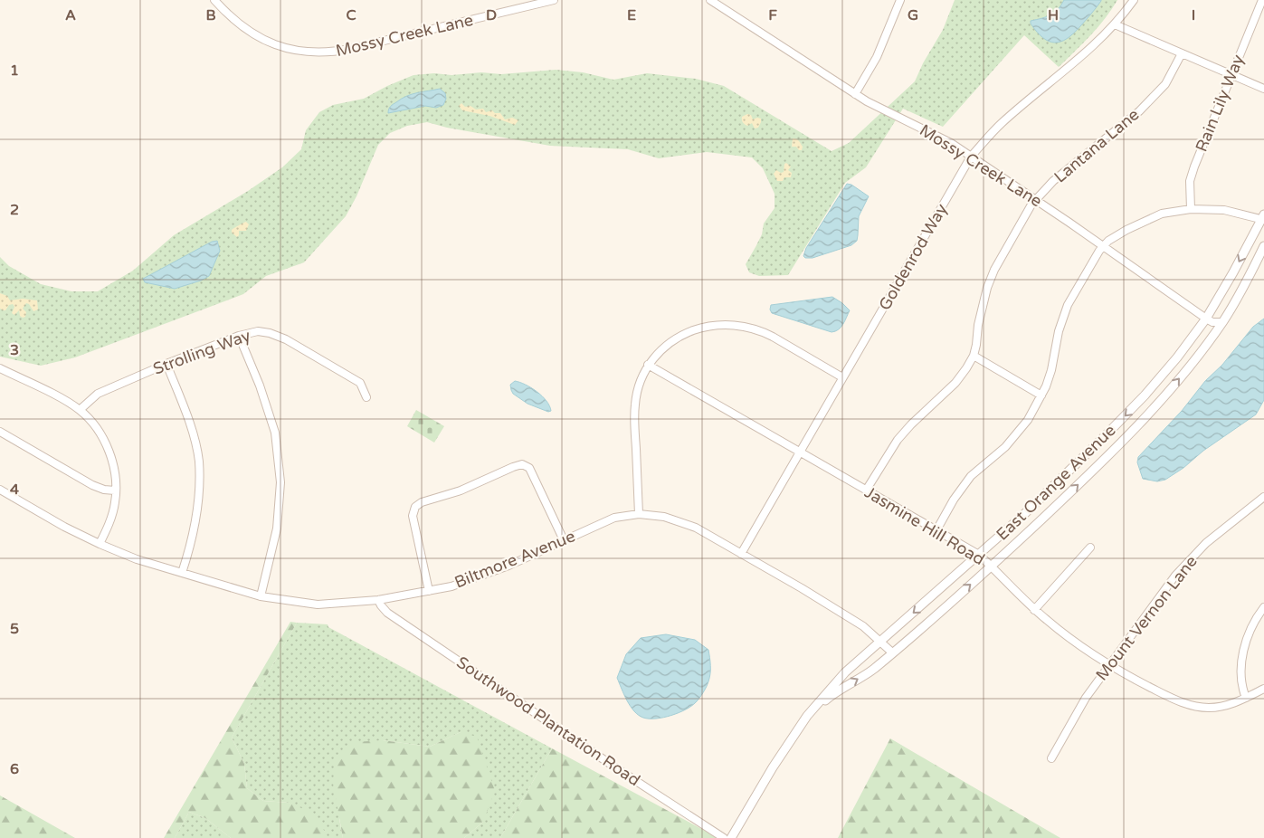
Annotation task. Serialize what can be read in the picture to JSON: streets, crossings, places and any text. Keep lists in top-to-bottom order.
{
  "streets": {
    "street": [
      "Mossy Creek Lane",
      "Rain Lily Way",
      "Lantana Lane",
      "Goldenrod Way",
      "Strolling Way",
      "East Orange Avenue",
      "Jasmine Hill Road",
      "Biltmore Avenue",
      "Mount Vernon Lane",
      "Southwood Plantation Road"
    ]
  },
  "crossings": [
    ["Mossy Creek Lane", "Lantana Lane"],
    ["Mossy Creek Lane", "Goldenrod Way"],
    ["Mossy Creek Lane", "East Orange Avenue"],
    ["Lantana Lane", "Jasmine Hill Road"],
    ["Goldenrod Way", "Jasmine Hill Road"],
    ["Goldenrod Way", "Biltmore Avenue"],
    ["East Orange Avenue", "Jasmine Hill Road"],
    ["East Orange Avenue", "Biltmore Avenue"],
    ["Jasmine Hill Road", "Mount Vernon Lane"],
    ["Biltmore Avenue", "Southwood Plantation Road"]
  ],
  "grid": {
    "columns": [
      "A",
      "B",
      "C",
      "D",
      "E",
      "F",
      "G",
      "H",
      "I"
    ],
    "rows": [
      "1",
      "2",
      "3",
      "4",
      "5",
      "6"
    ]
  }
}
